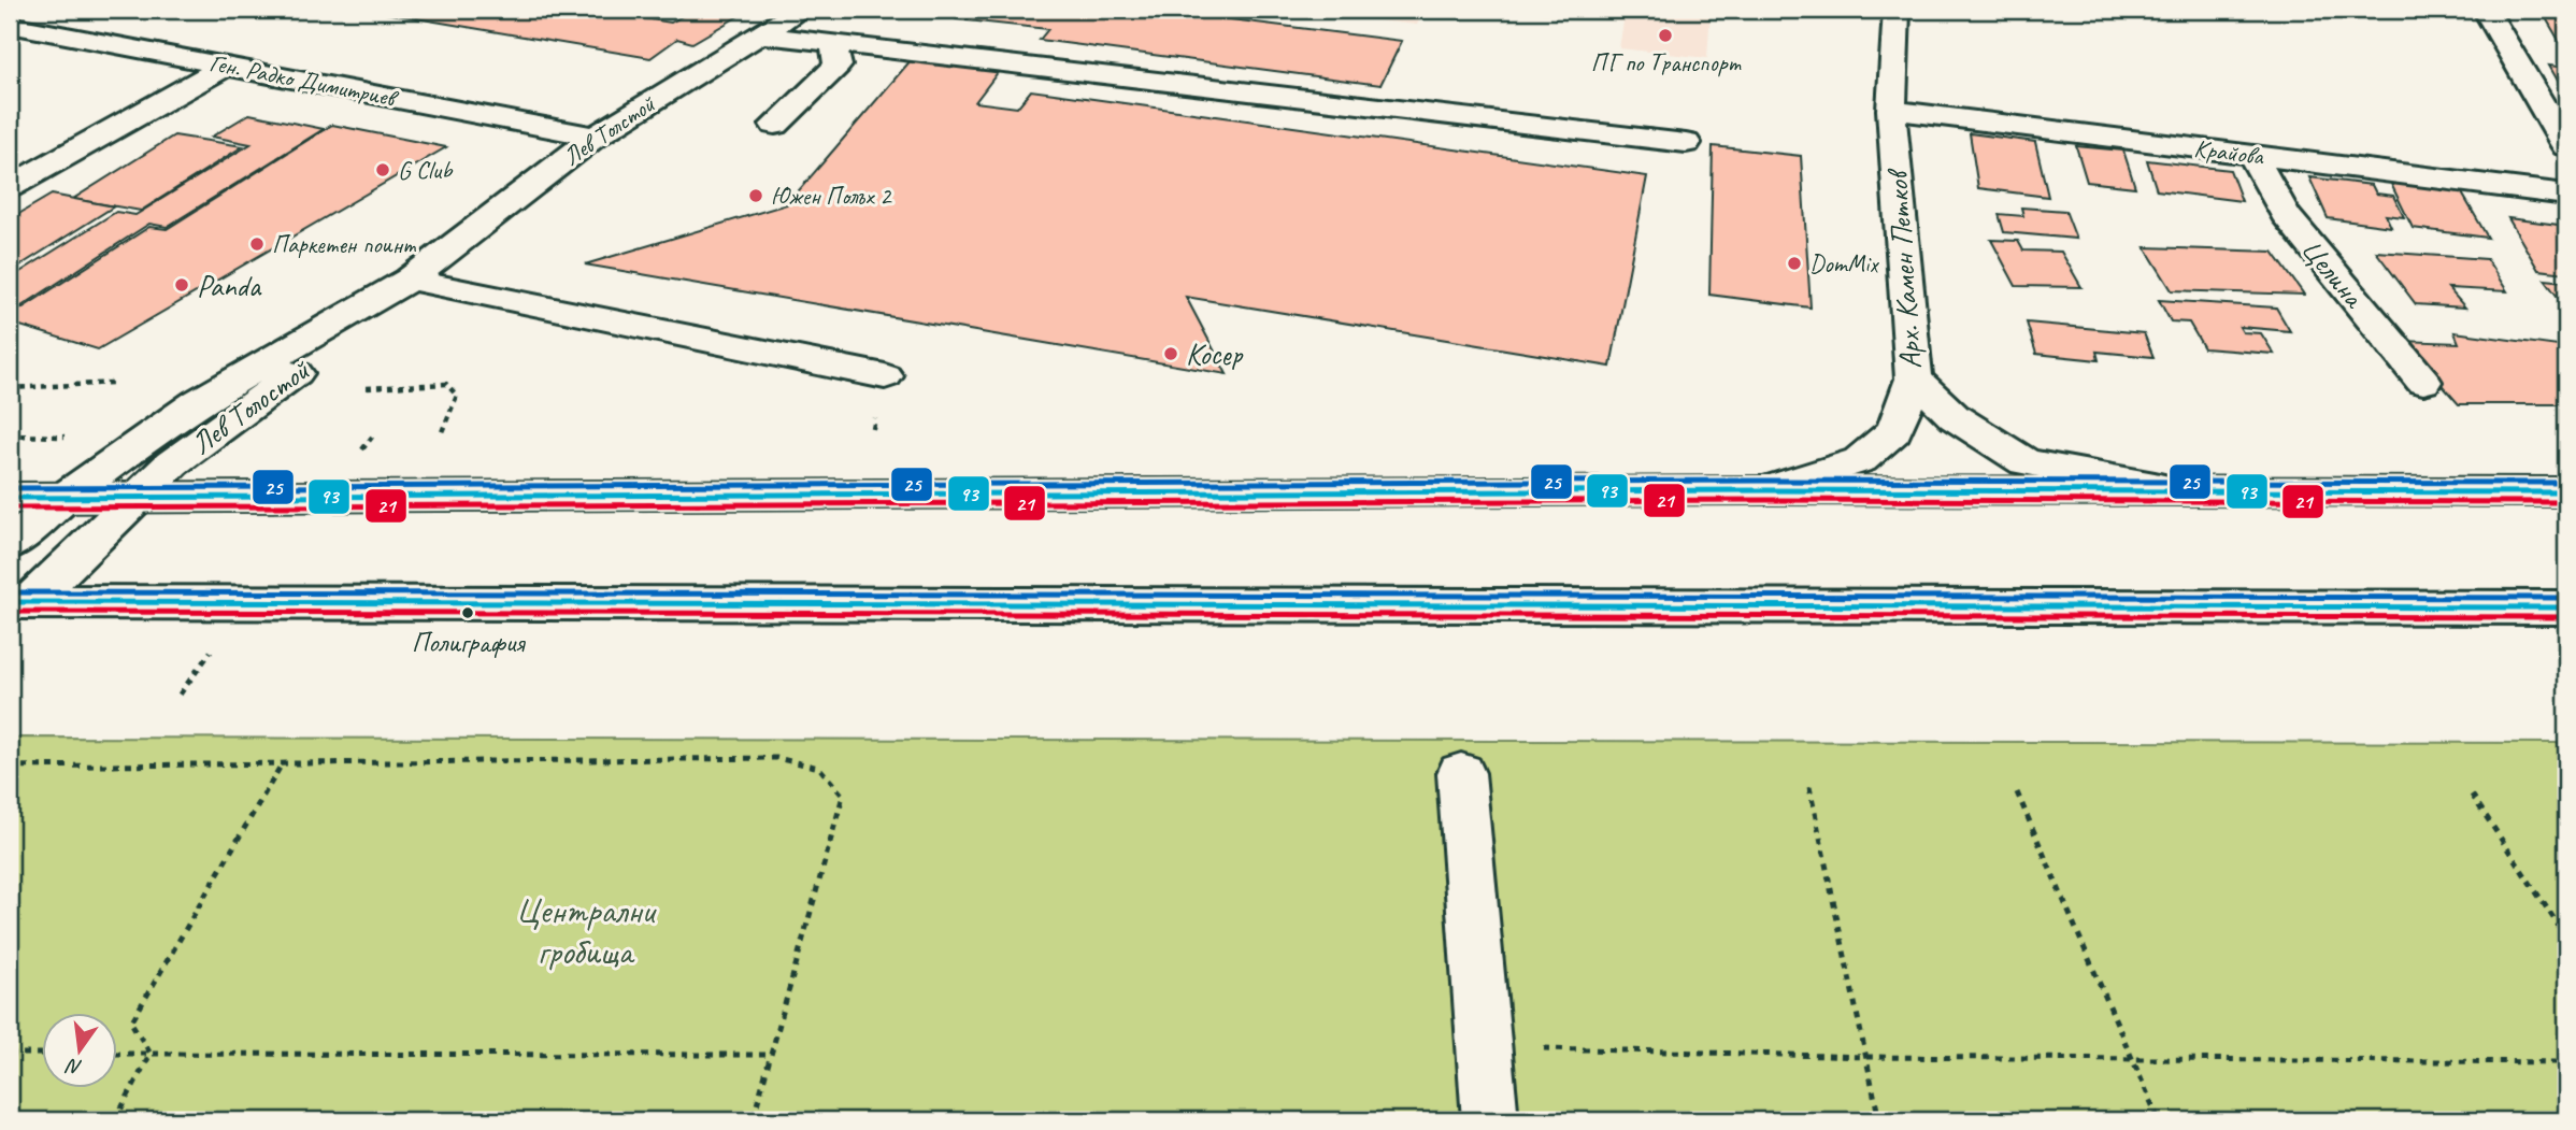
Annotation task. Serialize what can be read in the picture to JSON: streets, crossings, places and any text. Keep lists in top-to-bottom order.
{
  "streets": {
    "street": [
      "Ген. Радко Димитриев",
      "Лев Толстой",
      "Крайова",
      "Арх. Камен Петков",
      "Целина",
      "Лев Толостой"
    ]
  },
  "crossings": [
    ["Ген. Радко Димитриев", "Лев Толстой"],
    ["Лев Толстой", "Лев Толостой"],
    ["Крайова", "Арх. Камен Петков"],
    ["Крайова", "Целина"]
  ],
  "parks": ["Централни гробища"],
  "places": [
    "ПГ по Транспорт",
    "G Club",
    "Южен Полъх 2",
    "Паркетен поинт",
    "DomMix",
    "Panda",
    "Косер",
    "Полиграфия"
  ],
  "lines": ["transit line 25", "transit line 93", "transit line 21"],
  "north": "bottom"
}
